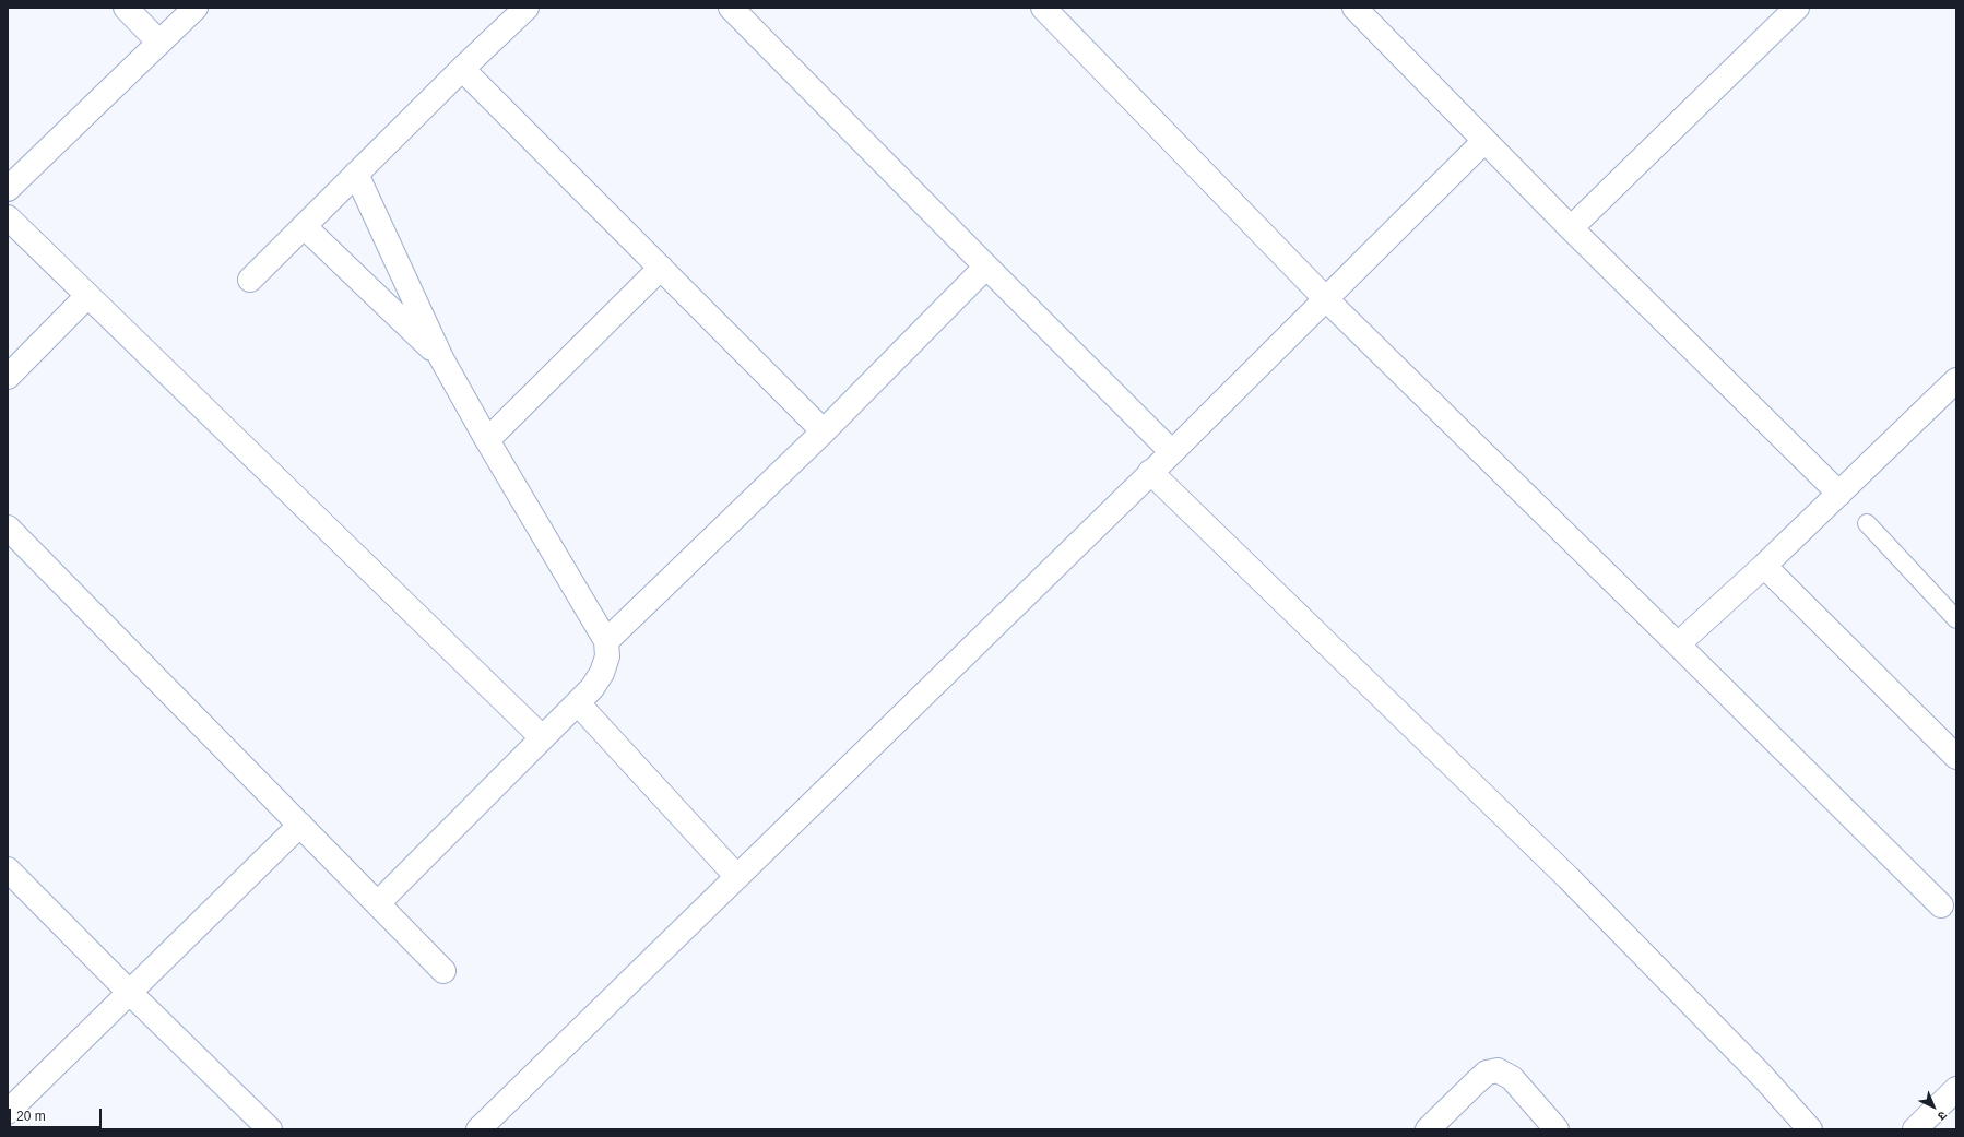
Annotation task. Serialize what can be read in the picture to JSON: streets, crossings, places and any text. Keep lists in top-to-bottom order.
{
  "scale_bar": "20 m",
  "north": "bottom right"
}
